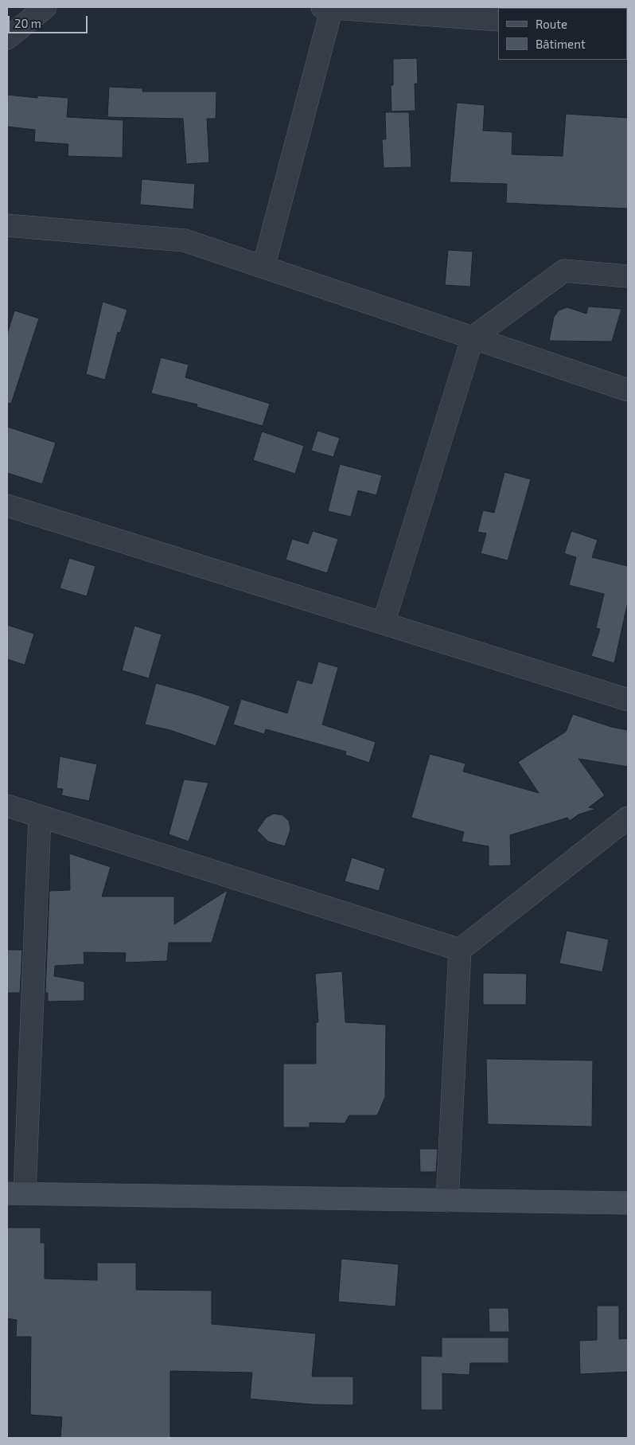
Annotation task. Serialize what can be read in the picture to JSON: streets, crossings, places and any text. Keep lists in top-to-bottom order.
{
  "legend": ["Route", "Bâtiment"],
  "scale_bar": "20 m"
}
